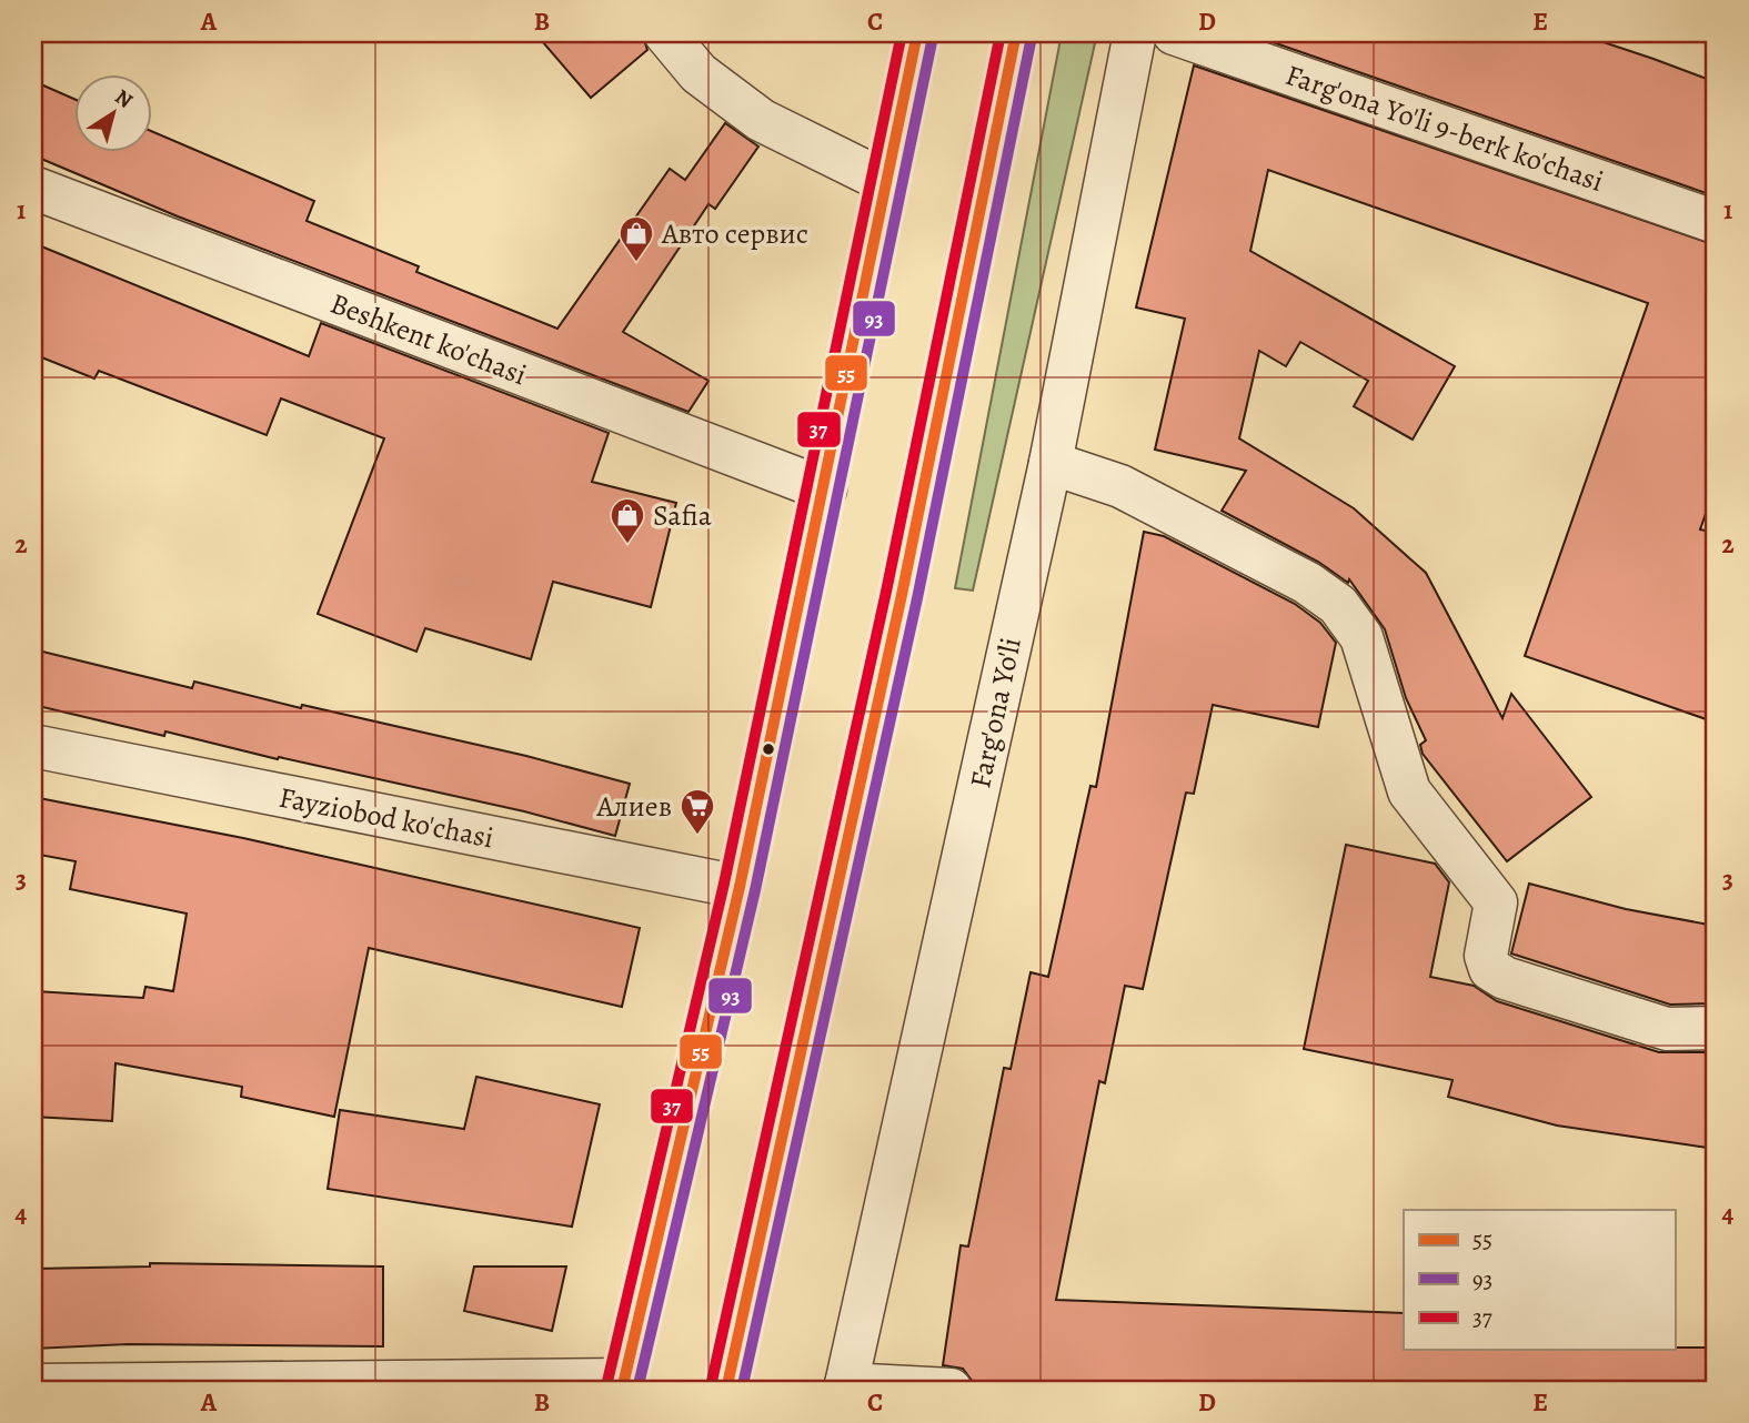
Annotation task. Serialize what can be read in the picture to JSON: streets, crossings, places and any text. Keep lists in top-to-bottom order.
{
  "streets": {
    "street": [
      "Farg'ona Yo'li 9-berk ko'chasi",
      "Beshkent ko'chasi",
      "Farg'ona Yo'li",
      "Fayziobod ko'chasi"
    ]
  },
  "places": {
    "shop": ["Авто сервис", "Safia"],
    "supermarket": ["Алиев"]
  },
  "lines": ["transit line 55", "transit line 37", "transit line 93"],
  "legend": ["55", "93", "37"],
  "north": "top right",
  "grid": {
    "columns": [
      "A",
      "B",
      "C",
      "D",
      "E"
    ],
    "rows": [
      "1",
      "2",
      "3",
      "4"
    ]
  }
}
